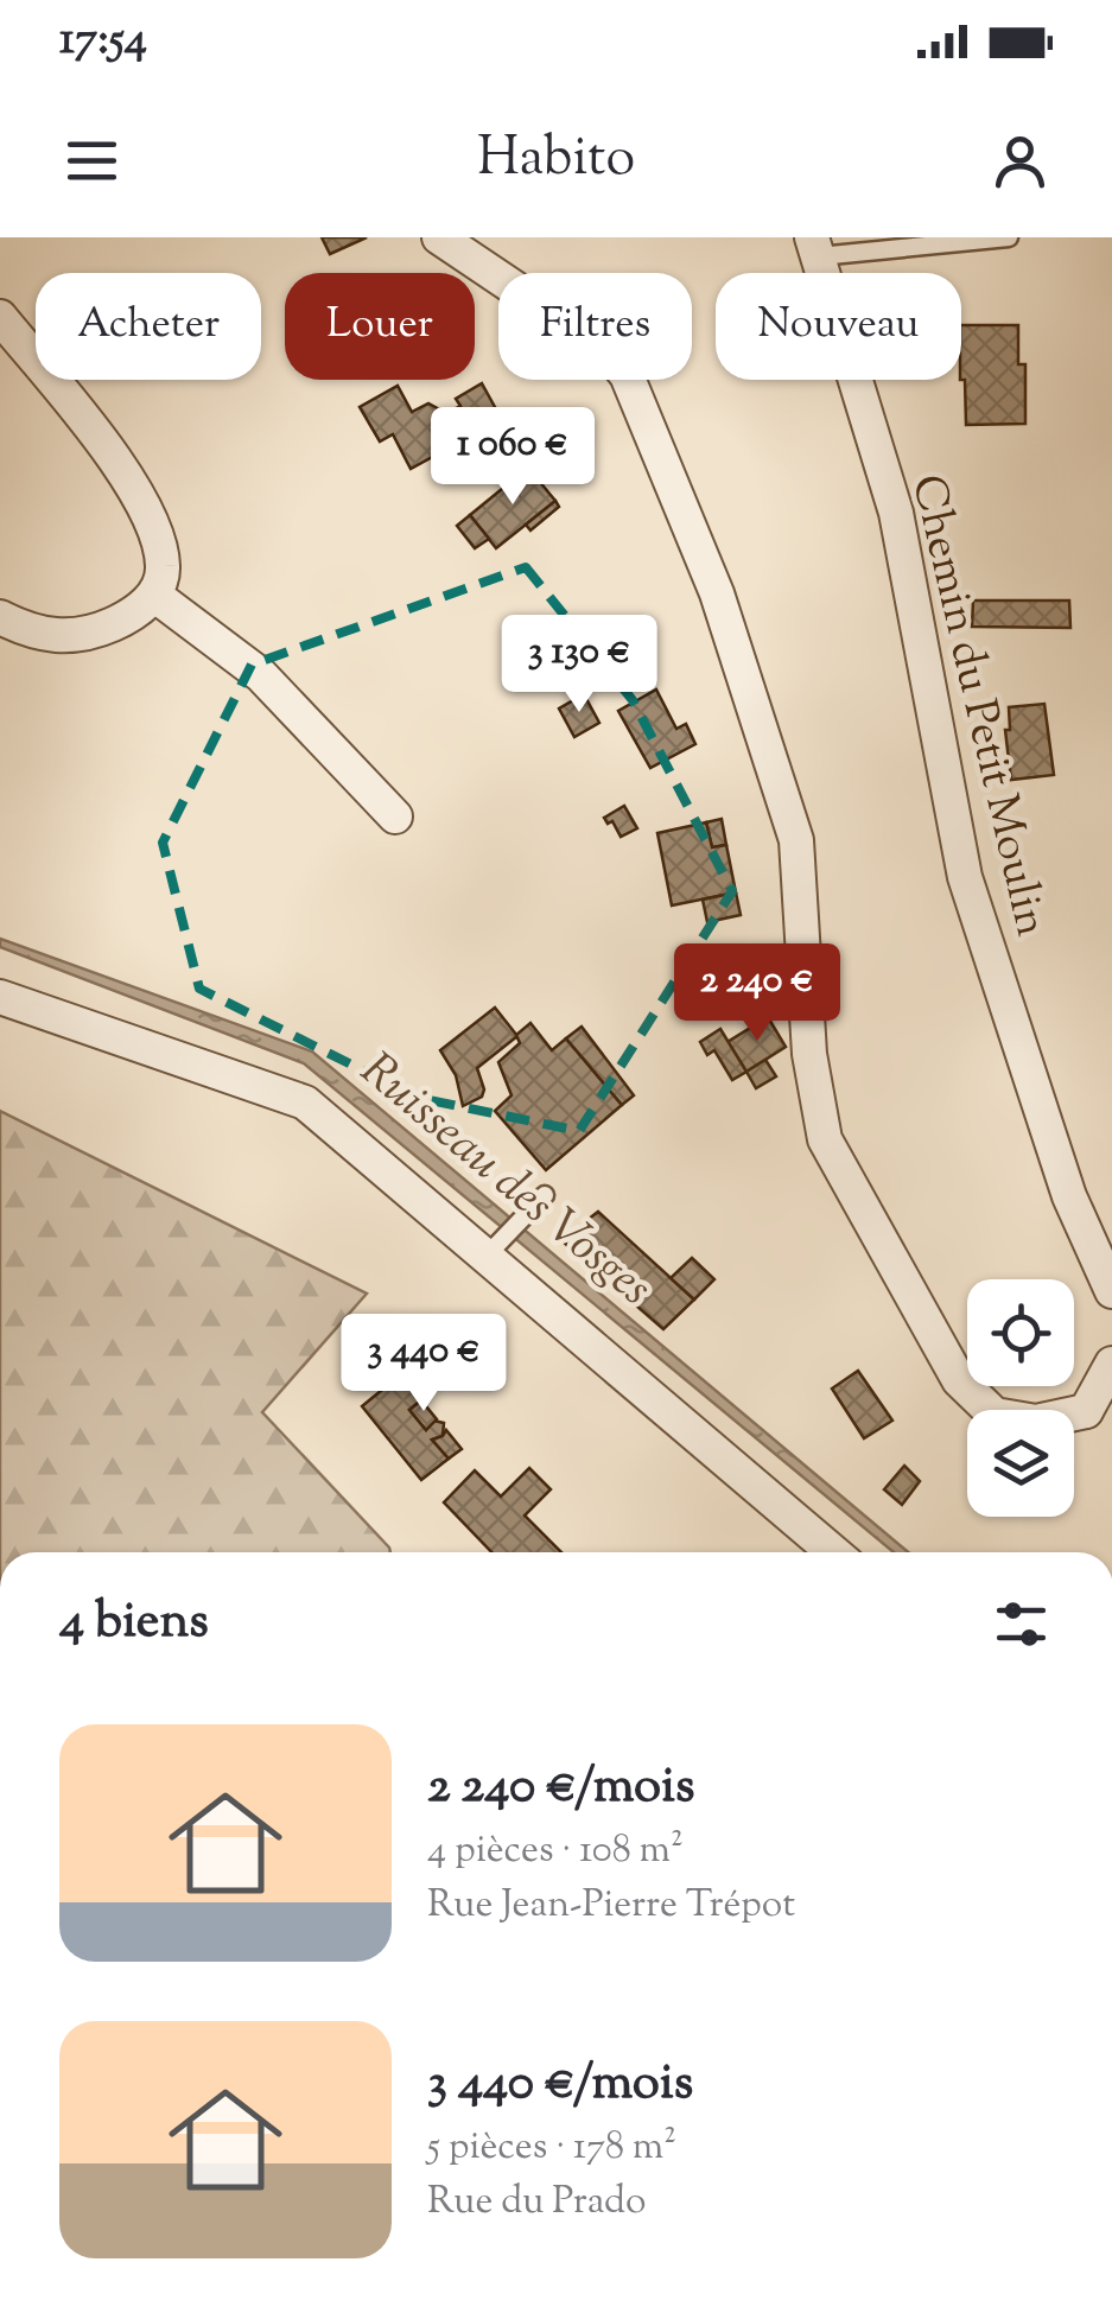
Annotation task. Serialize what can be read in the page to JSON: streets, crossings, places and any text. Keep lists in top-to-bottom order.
{
  "streets": {
    "street": ["Chemin du Petit Moulin"]
  },
  "water": ["Ruisseau des Vosges"],
  "page": {
    "status": "17:54",
    "header": "Habito",
    "chip": [
      "Acheter",
      "Louer",
      "Filtres",
      "Nouveau"
    ],
    "price": [
      "1 060 €",
      "3 130 €",
      "2 240 €",
      "3 440 €"
    ],
    "heading": "4 biens",
    "list": [
      {
        "name": "2 240 €/mois",
        "note": "4 pièces · 108 m² · Rue Jean-Pierre Trépot"
      },
      {
        "name": "3 440 €/mois",
        "note": "5 pièces · 178 m² · Rue du Prado"
      }
    ]
  }
}
